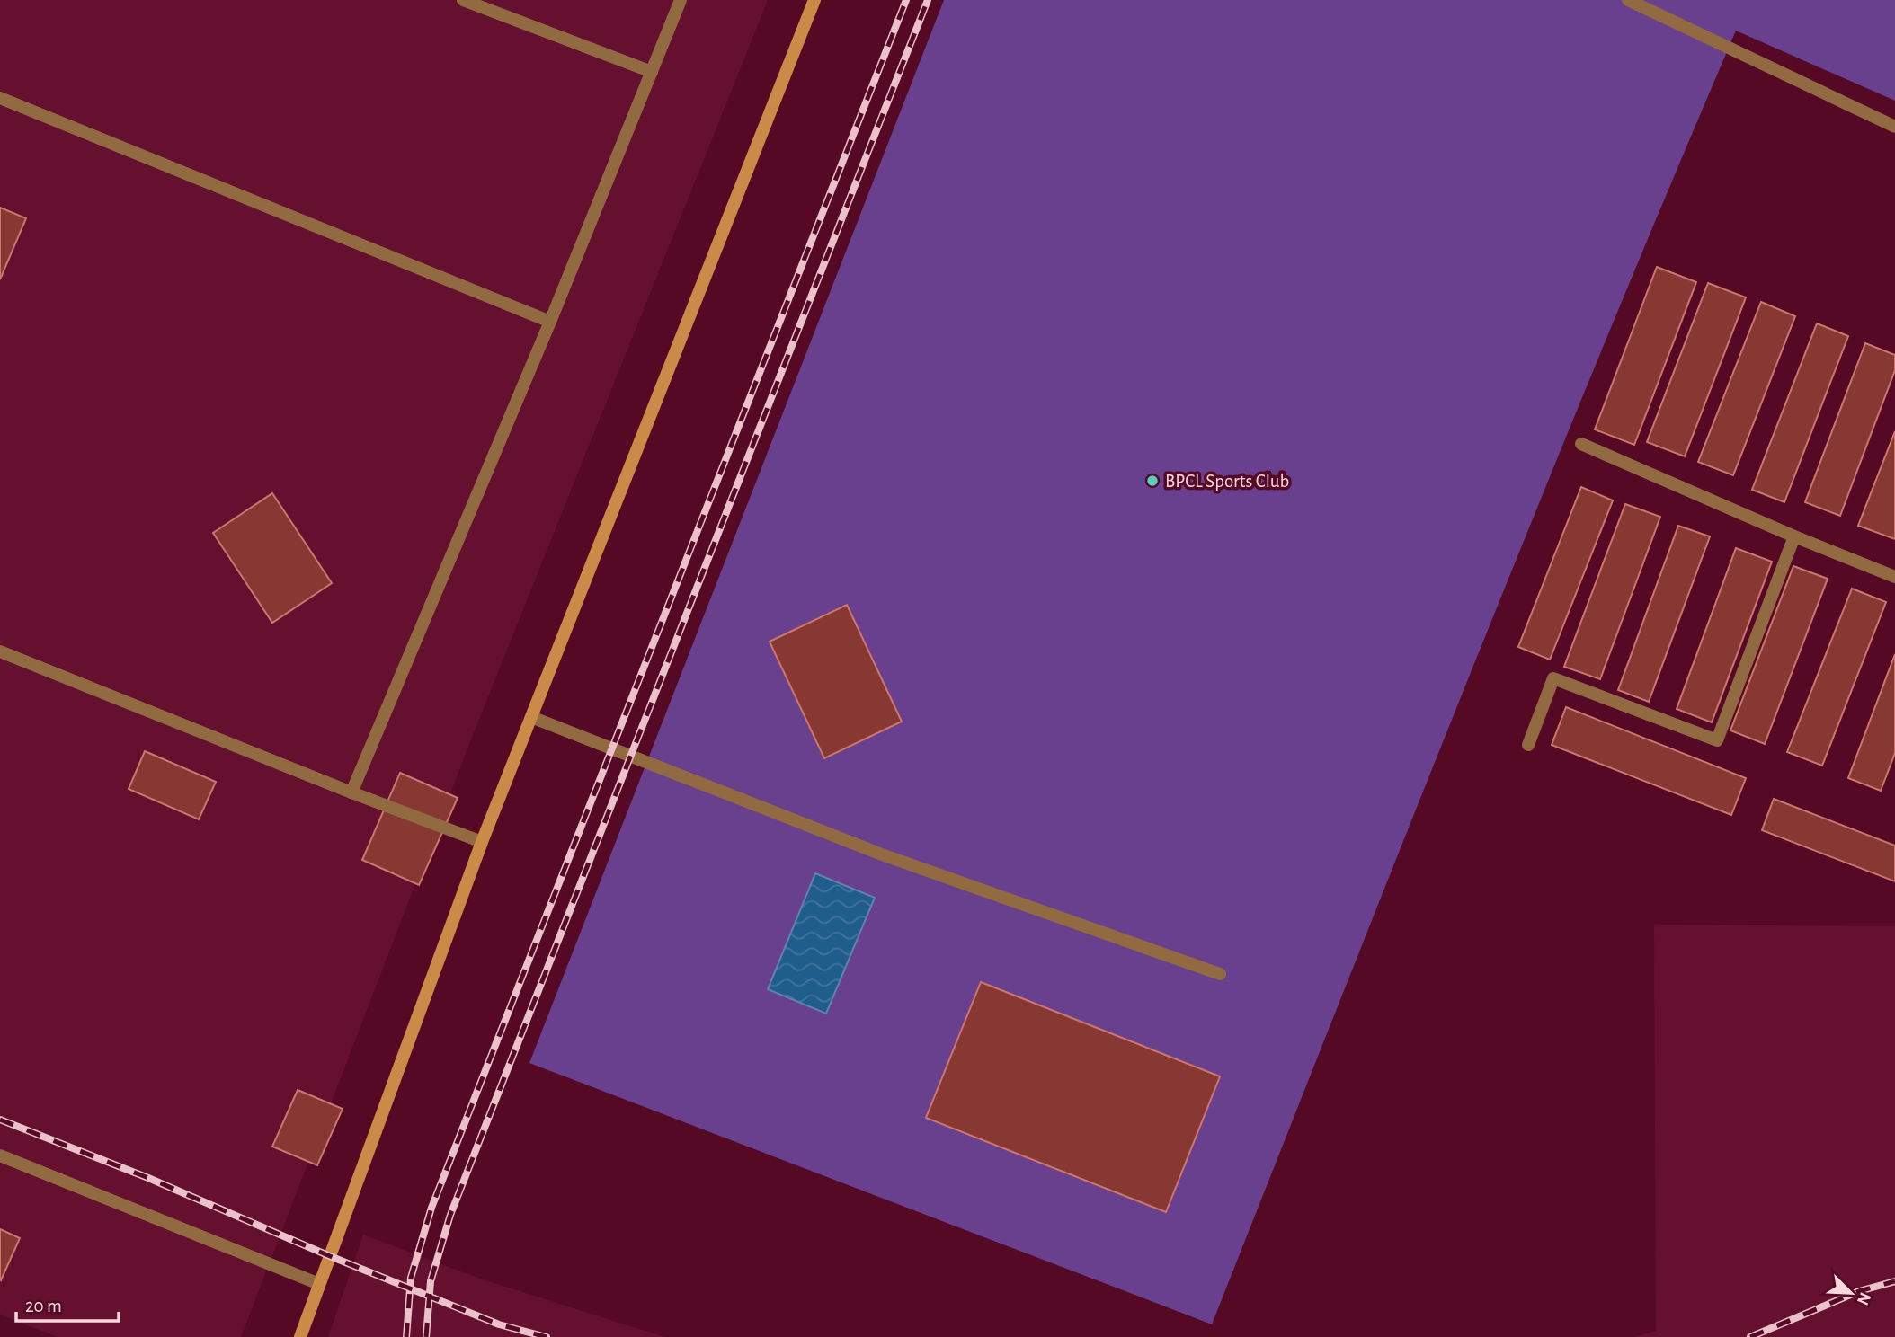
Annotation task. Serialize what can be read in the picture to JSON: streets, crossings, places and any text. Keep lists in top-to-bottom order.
{
  "places": ["BPCL Sports Club"],
  "scale_bar": "20 m",
  "north": "bottom right"
}
